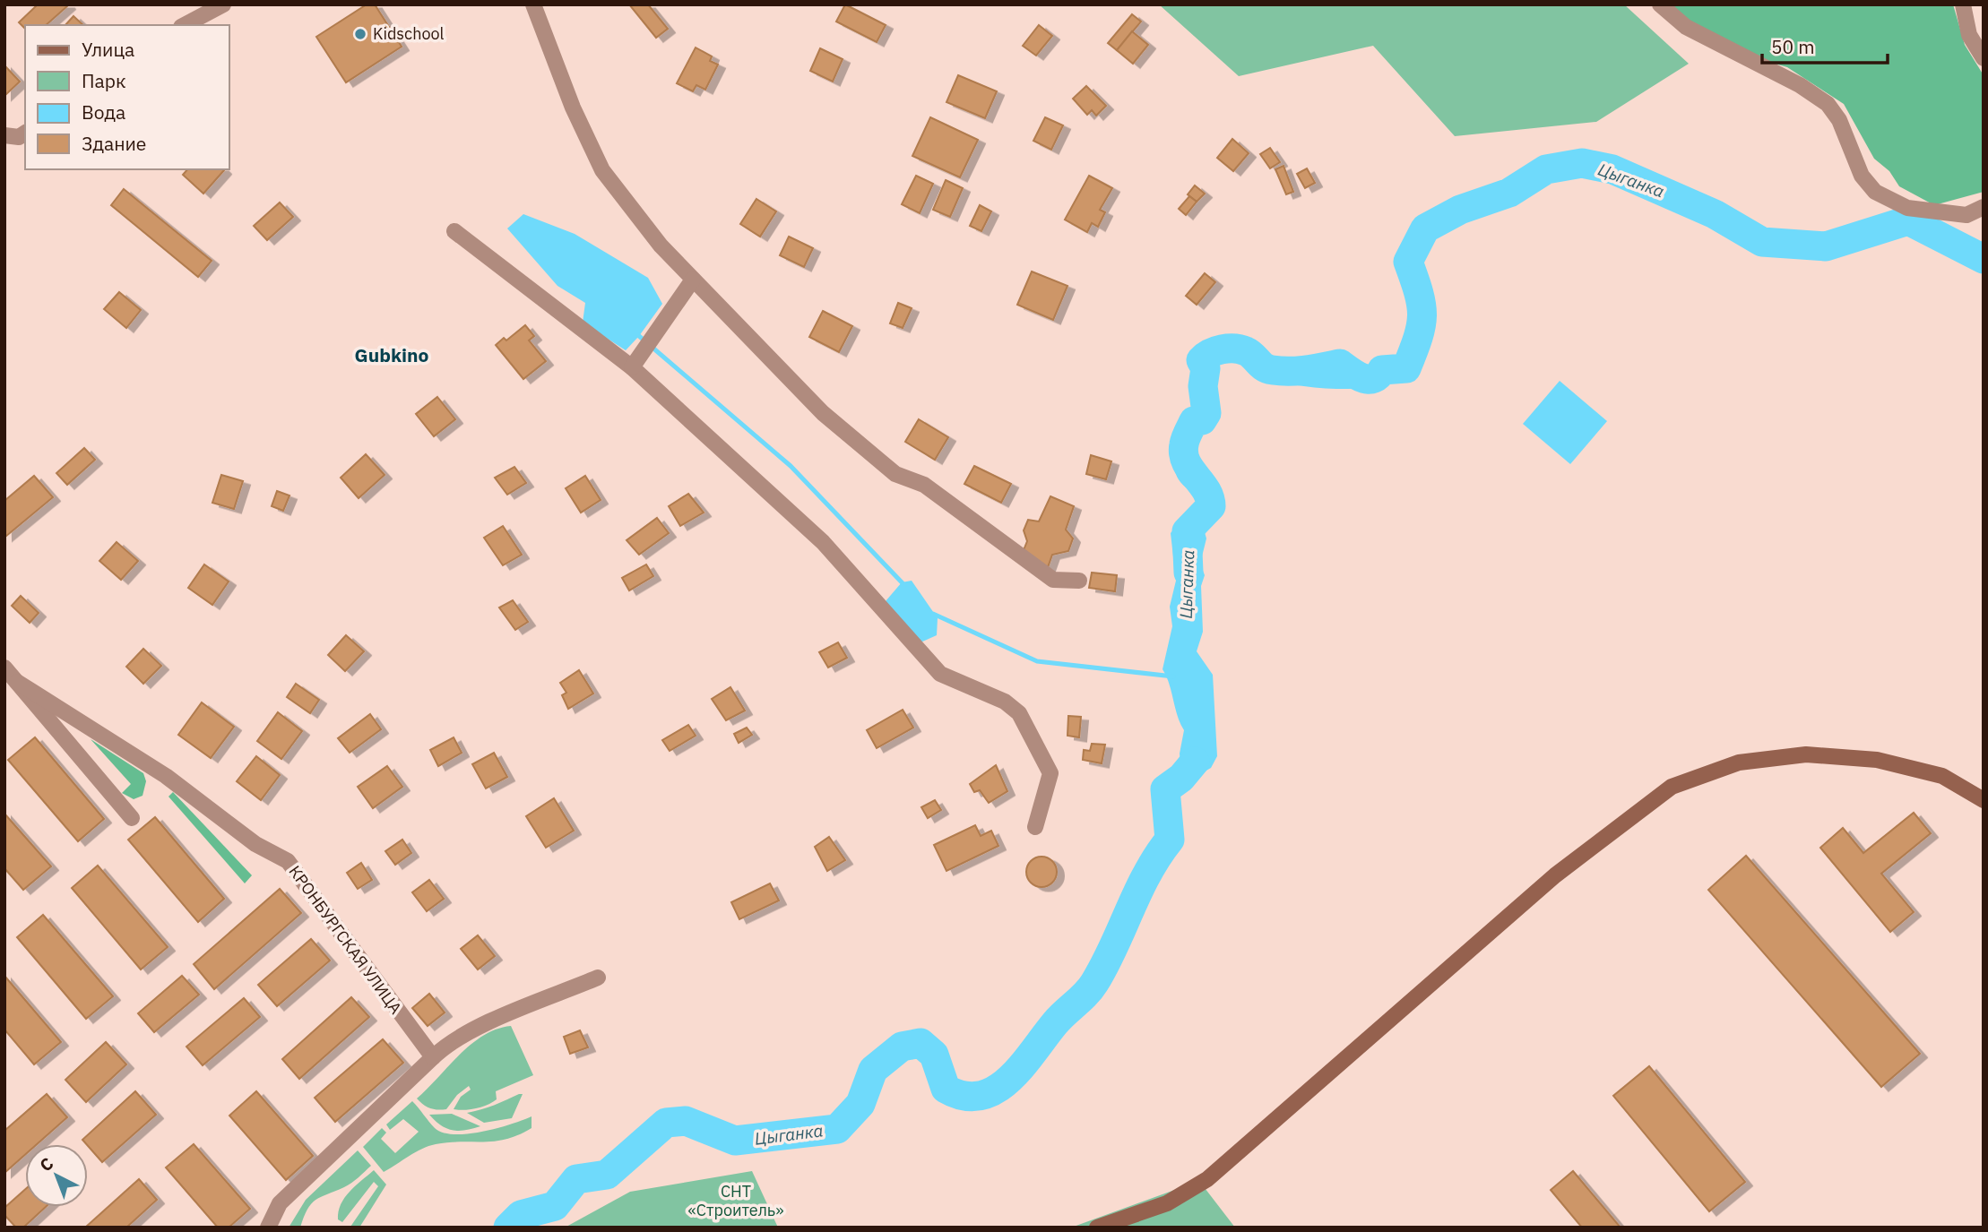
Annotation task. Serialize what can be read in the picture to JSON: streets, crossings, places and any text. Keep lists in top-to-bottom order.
{
  "streets": {
    "street": ["КРОНБУРГСКАЯ УЛИЦА"]
  },
  "districts": ["Gubkino"],
  "water": ["Цыганка"],
  "parks": ["СНТ «Строитель»"],
  "places": ["Kidschool"],
  "legend": [
    "Улица",
    "Парк",
    "Вода",
    "Здание"
  ],
  "scale_bar": "50 m",
  "north": "top left"
}
